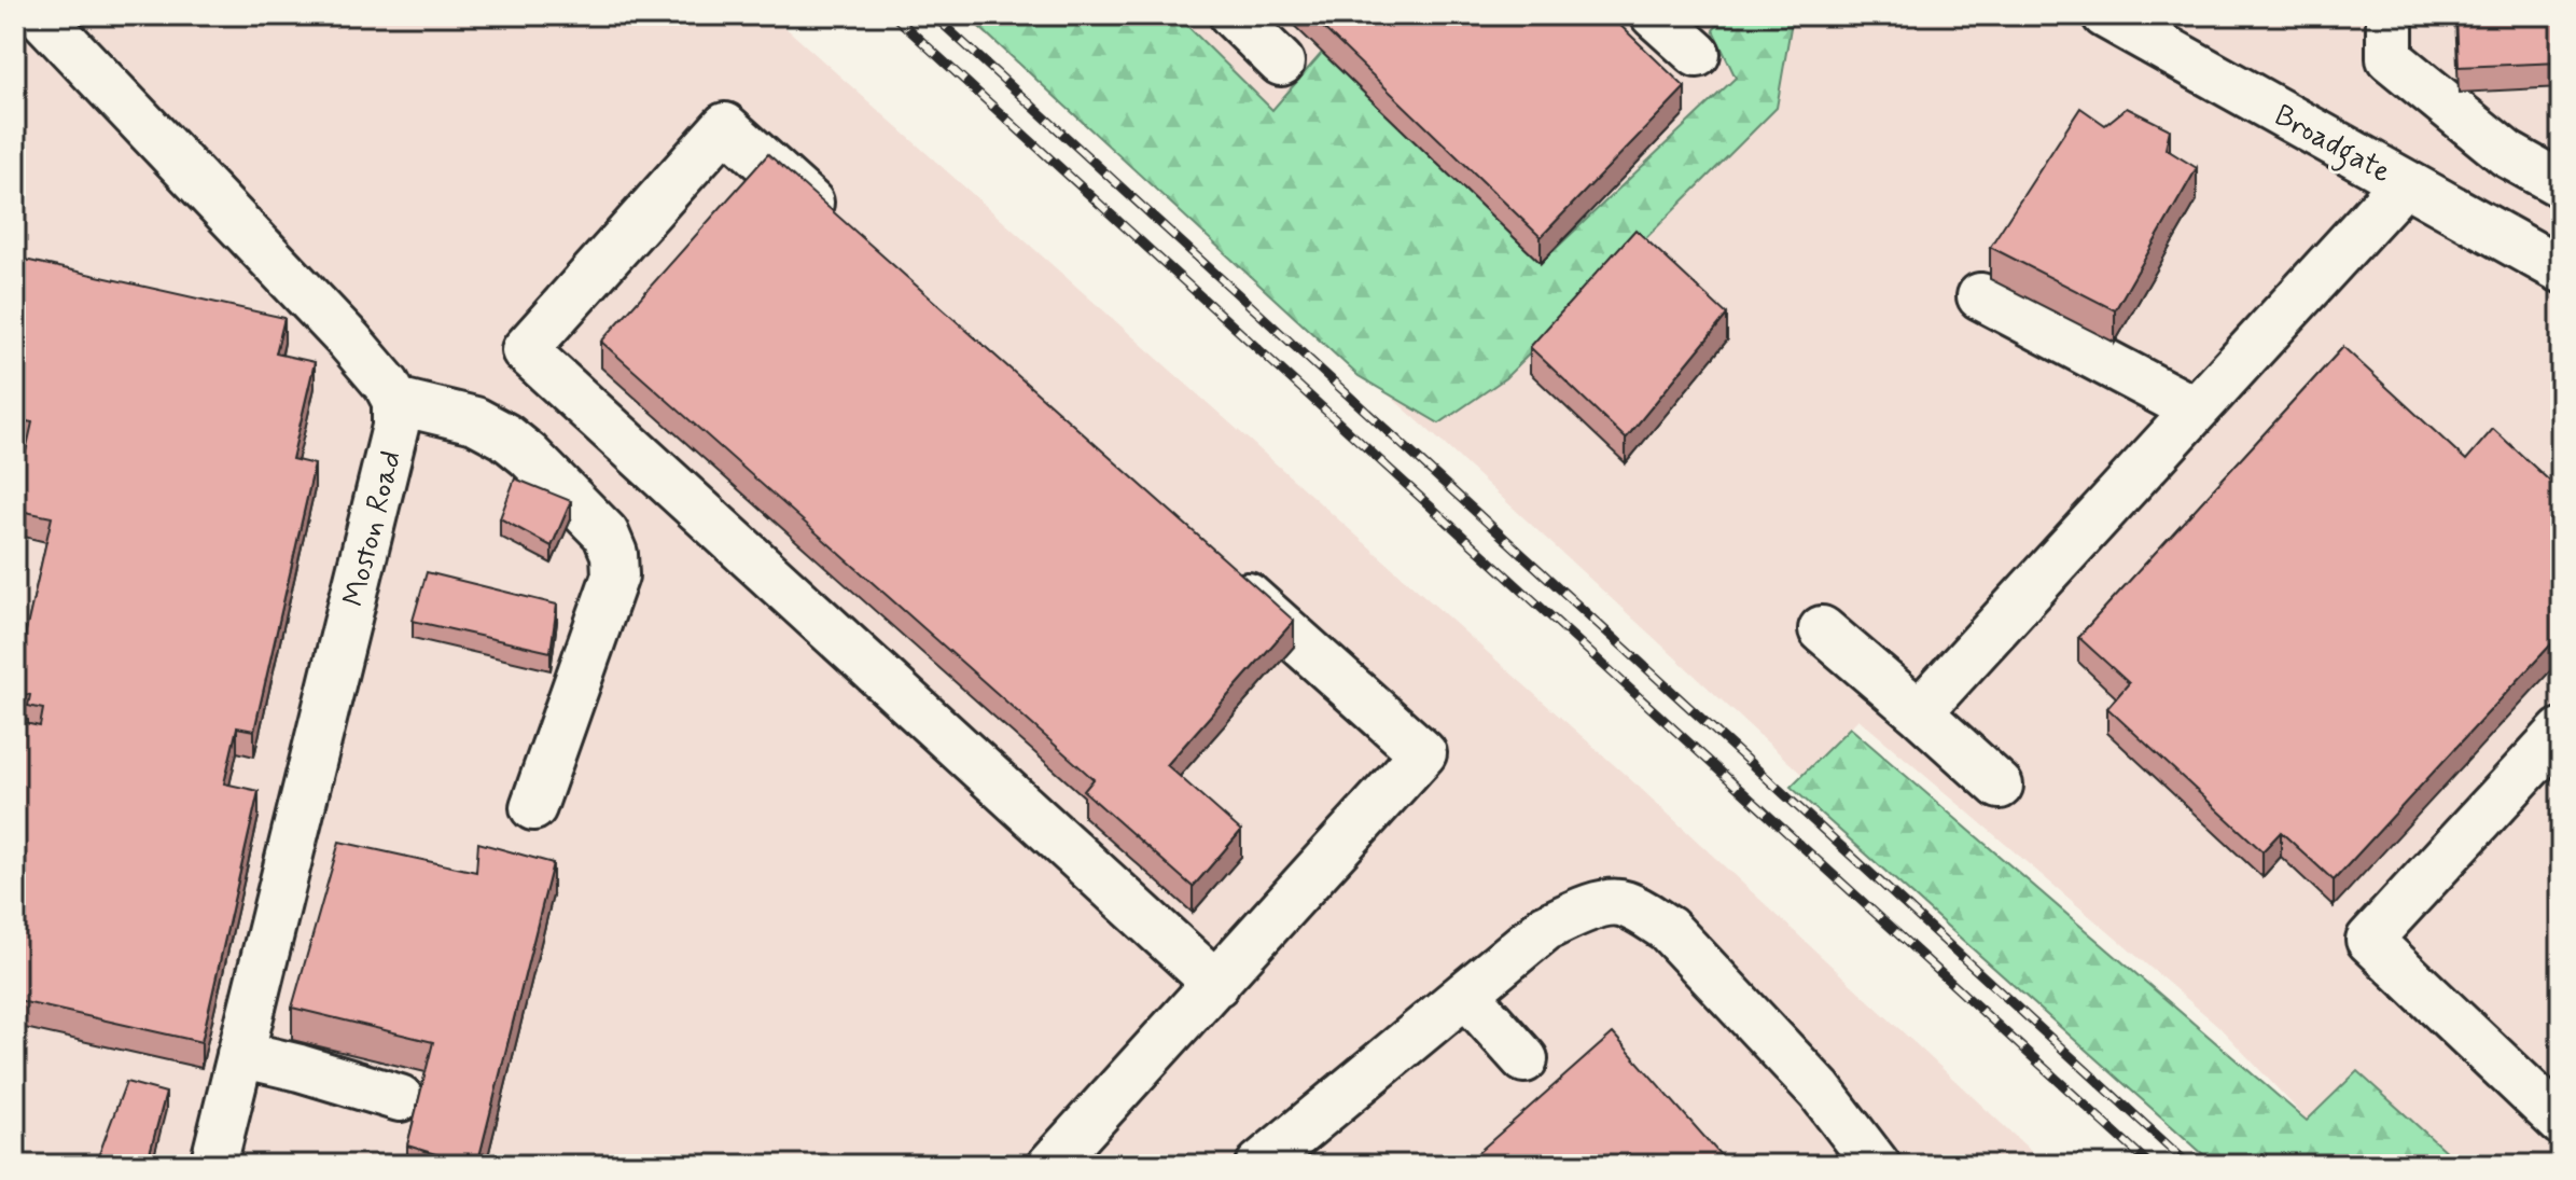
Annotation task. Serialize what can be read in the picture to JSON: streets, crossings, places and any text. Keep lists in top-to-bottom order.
{
  "streets": {
    "street": ["Broadgate", "Moston Road"]
  }
}
